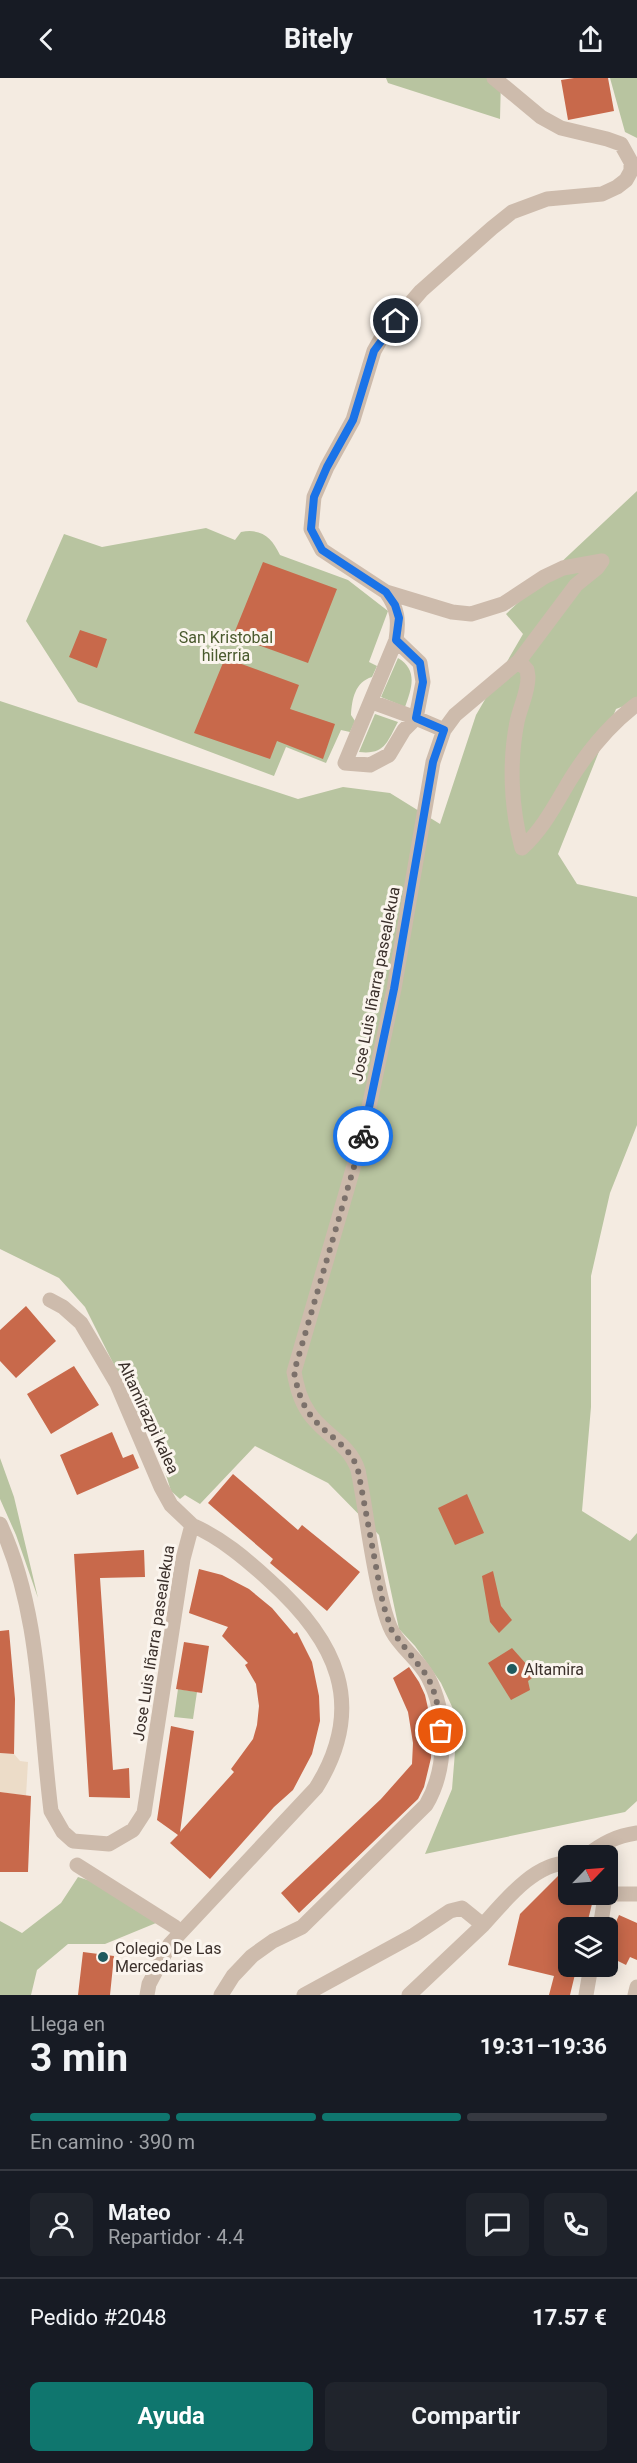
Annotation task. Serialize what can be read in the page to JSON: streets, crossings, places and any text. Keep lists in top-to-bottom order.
{
  "streets": {
    "street": ["Jose Luis Iñarra pasealekua", "Altamirazpi kalea"]
  },
  "crossings": [
    ["Jose Luis Iñarra pasealekua", "Altamirazpi kalea"]
  ],
  "parks": ["San Kristobal hilerria"],
  "places": ["Altamira", "Colegio De Las Mercedarias"],
  "north": "top right",
  "page": {
    "header": "Bitely",
    "heading": ["3 min", "Llega en", "19:31–19:36"],
    "panel": [
      "Mateo",
      "Repartidor · 4.4",
      "Pedido #2048",
      "17.57 €"
    ],
    "bar": "En camino · 390 m",
    "buttons": ["Ayuda", "Compartir"]
  }
}
